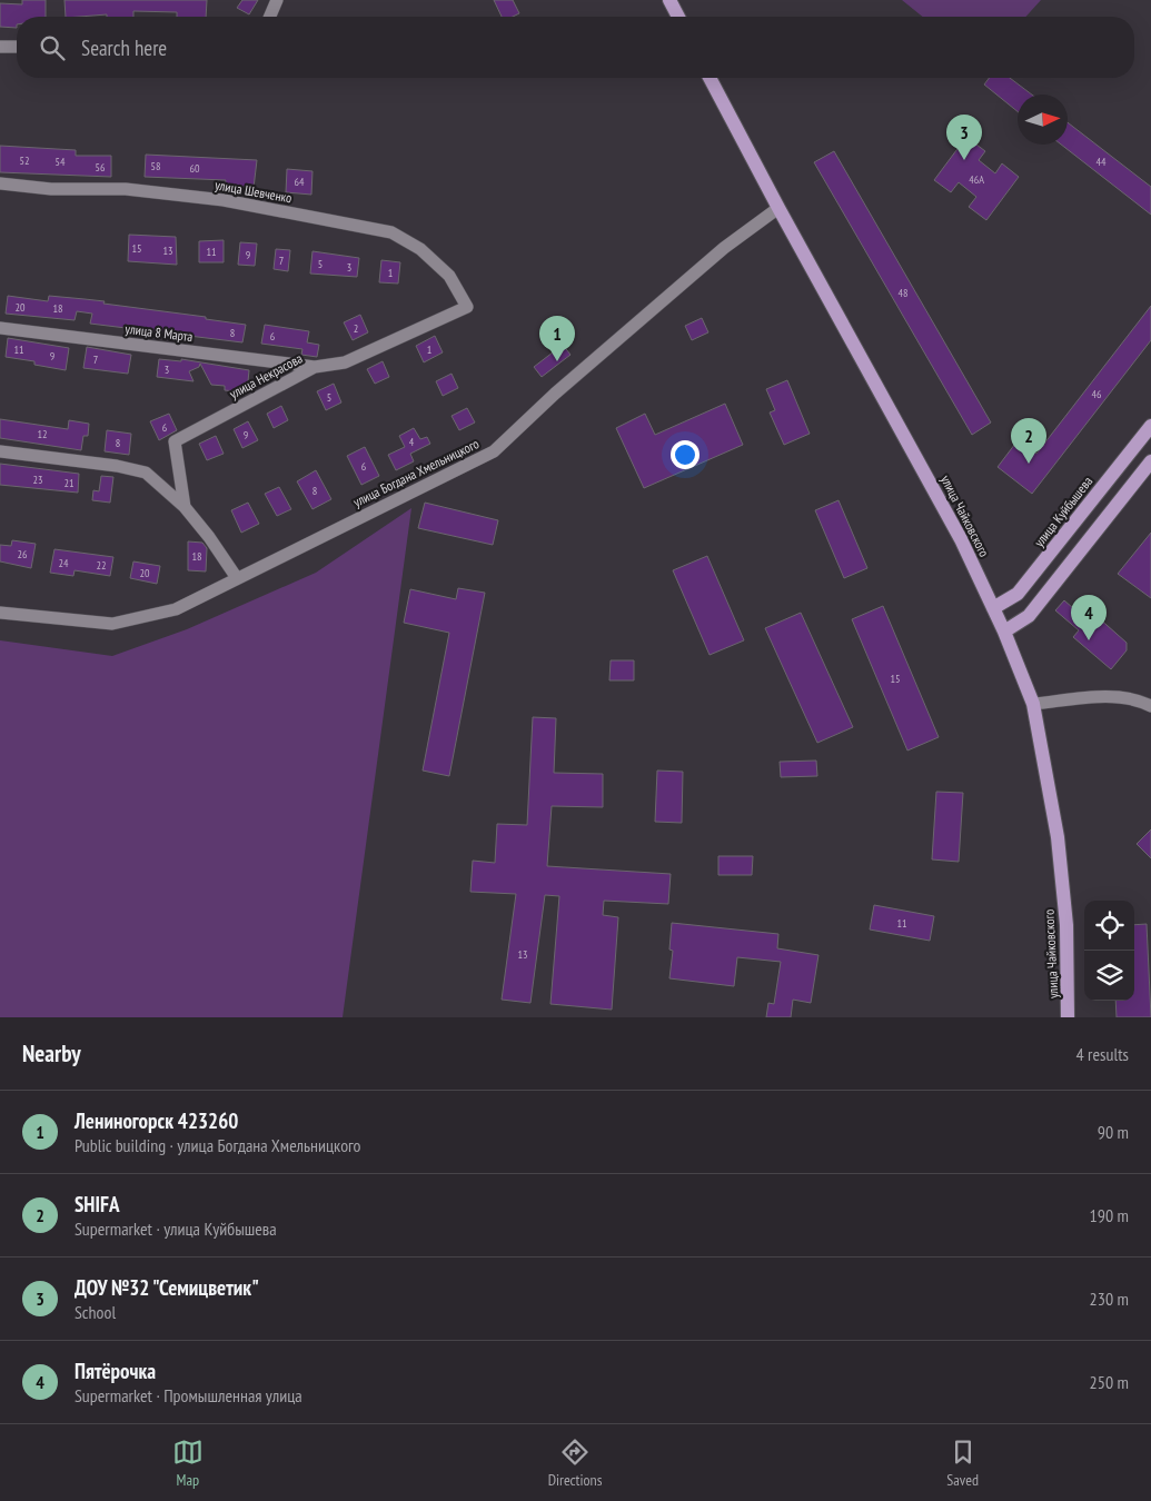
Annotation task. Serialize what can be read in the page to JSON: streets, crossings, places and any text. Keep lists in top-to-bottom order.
{
  "streets": {
    "main road": ["улица Куйбышева", "улица Чайковского"],
    "street": [
      "улица Шевченко",
      "улица 8 Марта",
      "улица Некрасова",
      "улица Богдана Хмельницкого"
    ]
  },
  "crossings": [
    ["улица Шевченко", "улица Некрасова"],
    ["улица 8 Марта", "улица Некрасова"],
    ["улица Богдана Хмельницкого", "улица Чайковского"],
    ["улица Куйбышева", "улица Чайковского"]
  ],
  "house_numbers": [
    "52",
    "54",
    "44",
    "58",
    "56",
    "60",
    "46А",
    "64",
    "15",
    "13",
    "11",
    "9",
    "7",
    "5",
    "3",
    "1",
    "48",
    "20",
    "18",
    "2",
    "8",
    "6",
    "11",
    "1",
    "9",
    "7",
    "3",
    "46",
    "5",
    "6",
    "12",
    "9",
    "4",
    "8",
    "6",
    "23",
    "21",
    "8",
    "26",
    "18",
    "24",
    "22",
    "20",
    "15",
    "11",
    "13"
  ],
  "north": "right",
  "page": {
    "search": "Search here",
    "pins": [
      "3",
      "1",
      "2",
      "4"
    ],
    "heading": ["Nearby", "4 results"],
    "list": [
      {
        "mark": "1",
        "name": "Лениногорск 423260",
        "note": "Public building · улица Богдана Хмельницкого",
        "value": "90 m"
      },
      {
        "mark": "2",
        "name": "SHIFA",
        "note": "Supermarket · улица Куйбышева",
        "value": "190 m"
      },
      {
        "mark": "3",
        "name": "ДОУ №32 \"Семицветик\"",
        "note": "School",
        "value": "230 m"
      },
      {
        "mark": "4",
        "name": "Пятёрочка",
        "note": "Supermarket · Промышленная улица",
        "value": "250 m"
      }
    ],
    "nav": ["Map", "Directions", "Saved"]
  }
}
